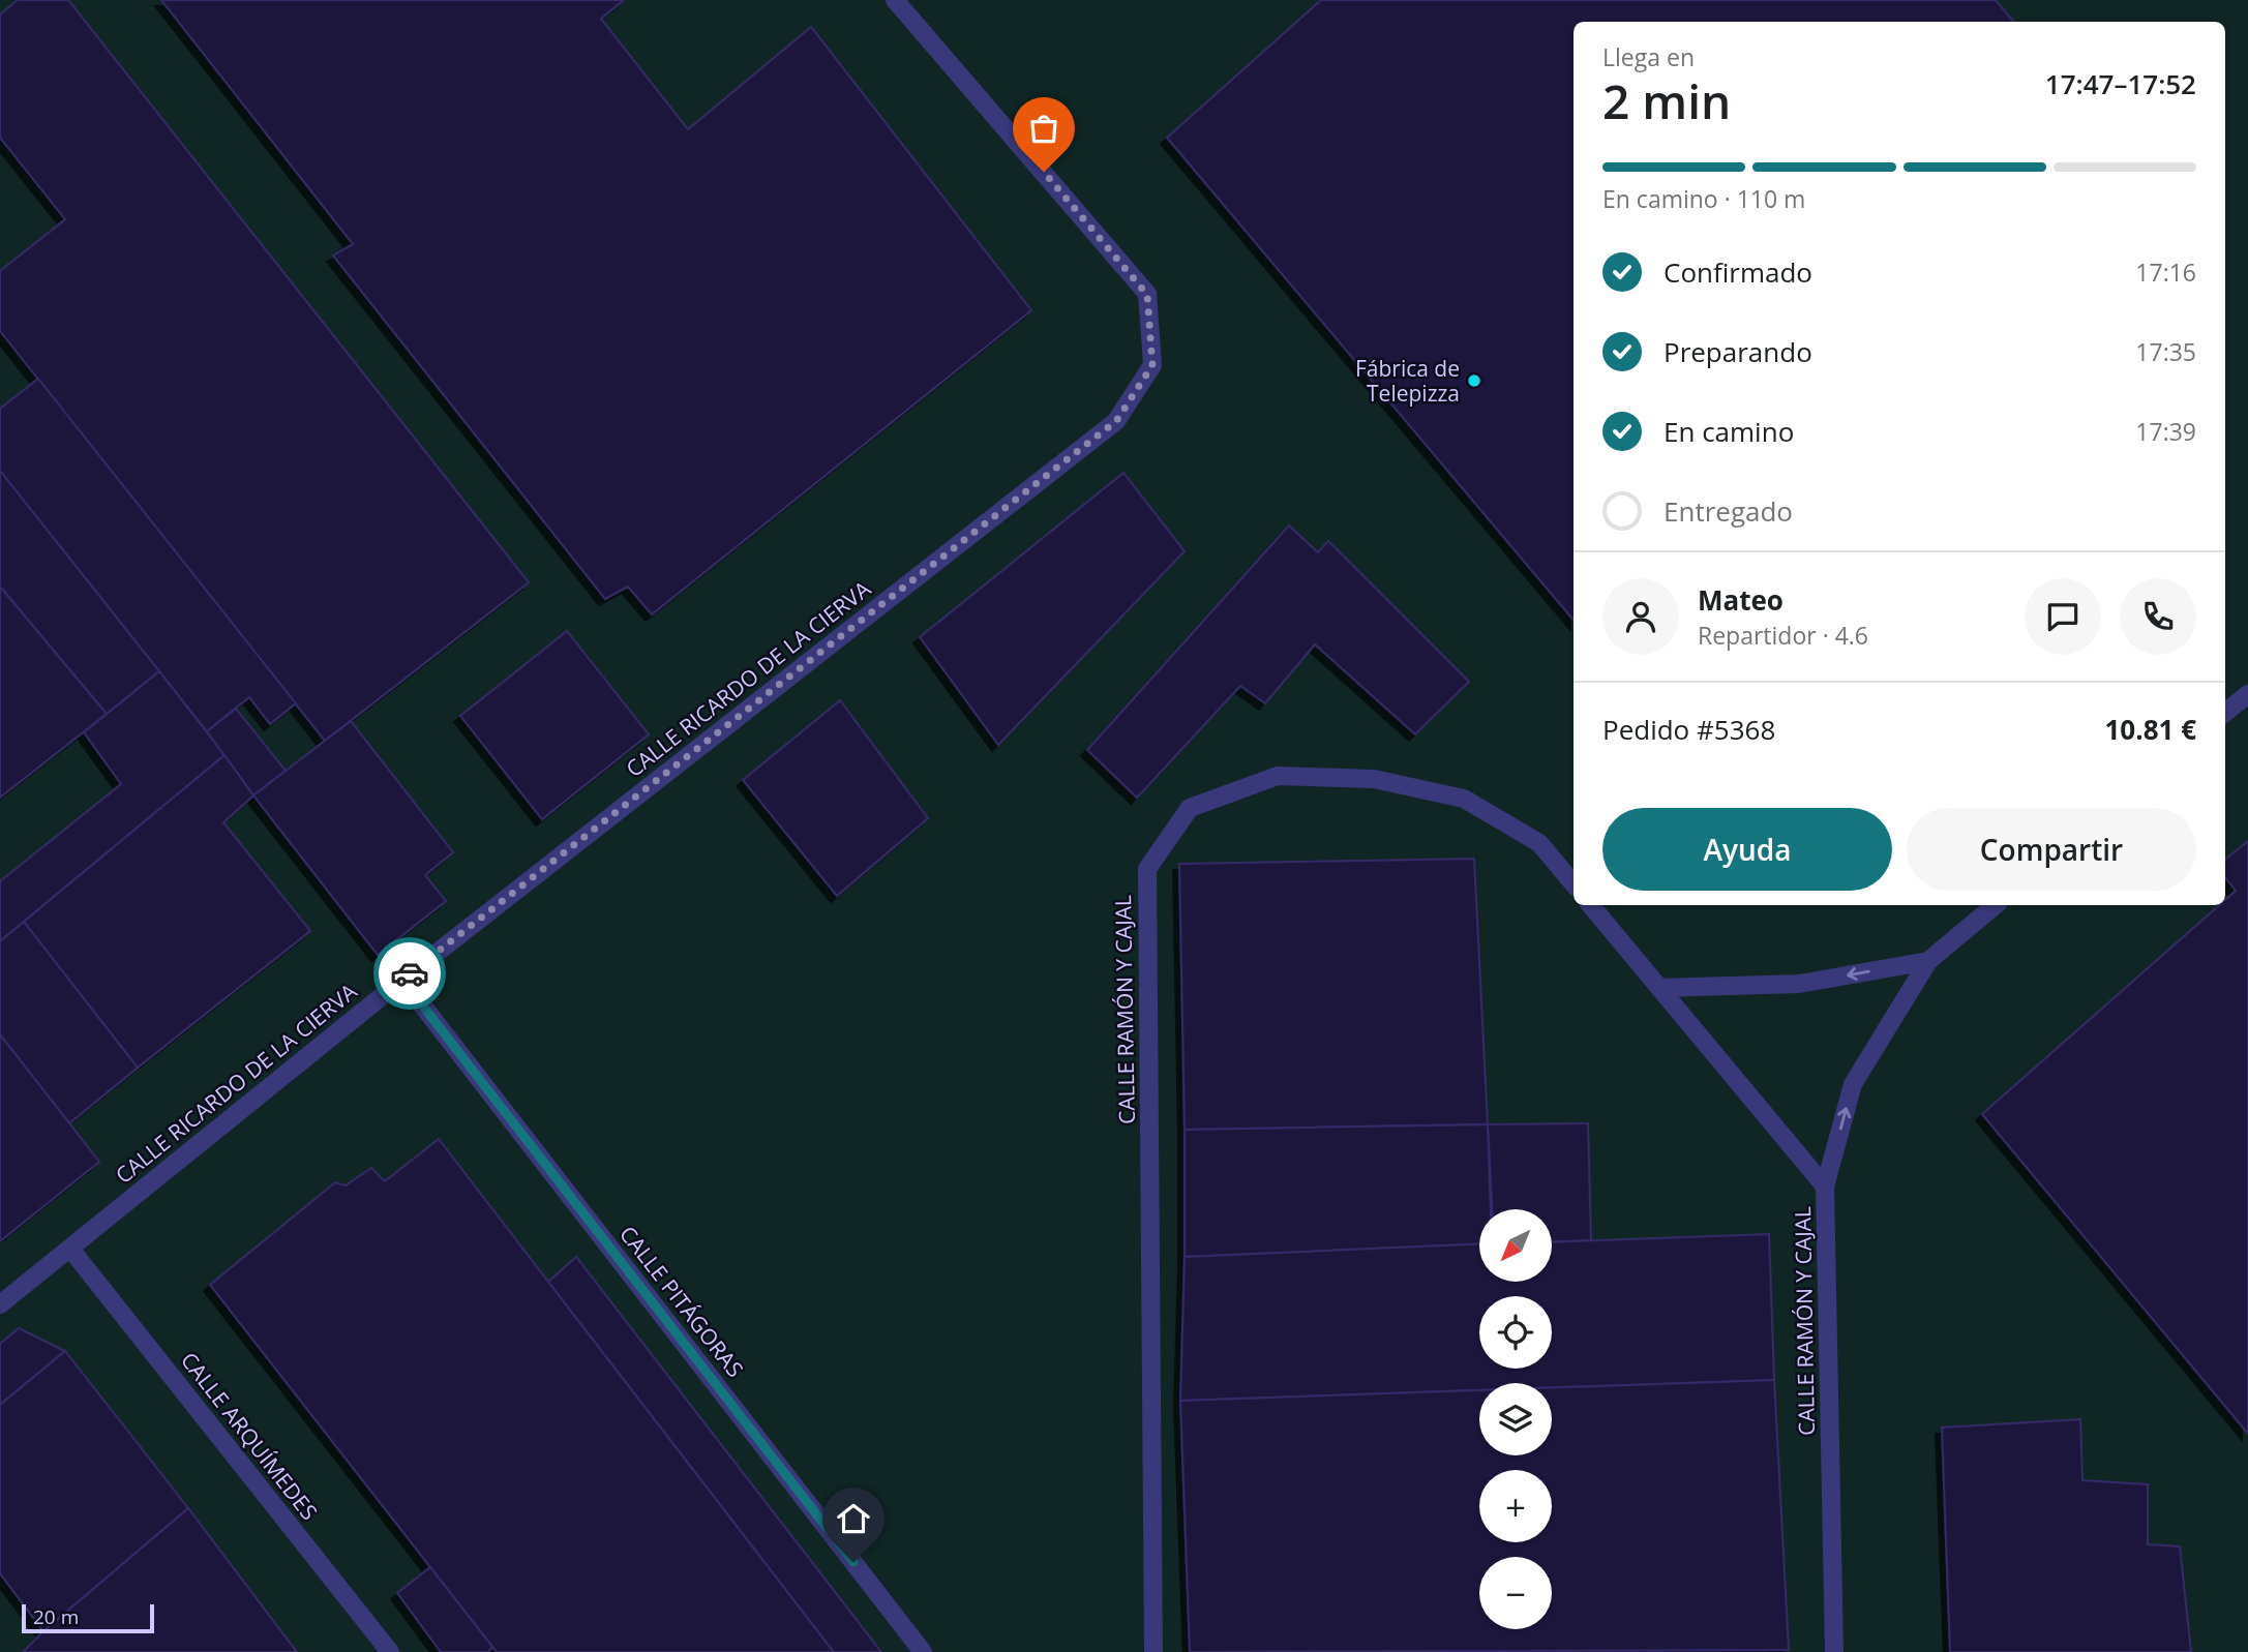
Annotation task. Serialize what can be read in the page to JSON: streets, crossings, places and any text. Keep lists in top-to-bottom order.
{
  "streets": {
    "street": [
      "CALLE RICARDO DE LA CIERVA",
      "CALLE RAMÓN Y CAJAL",
      "CALLE PITÁGORAS",
      "CALLE ARQUÍMEDES"
    ]
  },
  "crossings": [
    ["CALLE RICARDO DE LA CIERVA", "CALLE PITÁGORAS"],
    ["CALLE RICARDO DE LA CIERVA", "CALLE ARQUÍMEDES"]
  ],
  "places": ["Fábrica de Telepizza"],
  "scale_bar": "20 m",
  "north": "bottom left",
  "page": {
    "heading": ["2 min", "Llega en", "17:47–17:52"],
    "panel": [
      "Mateo",
      "Repartidor · 4.6",
      "Pedido #5368",
      "10.81 €"
    ],
    "bar": "En camino · 110 m",
    "list": [
      ["Confirmado", "17:16"],
      ["Preparando", "17:35"],
      ["En camino", "17:39"],
      "Entregado"
    ],
    "buttons": ["Ayuda", "Compartir"],
    "map_buttons": ["+", "−"],
    "scale": "20 m"
  }
}
